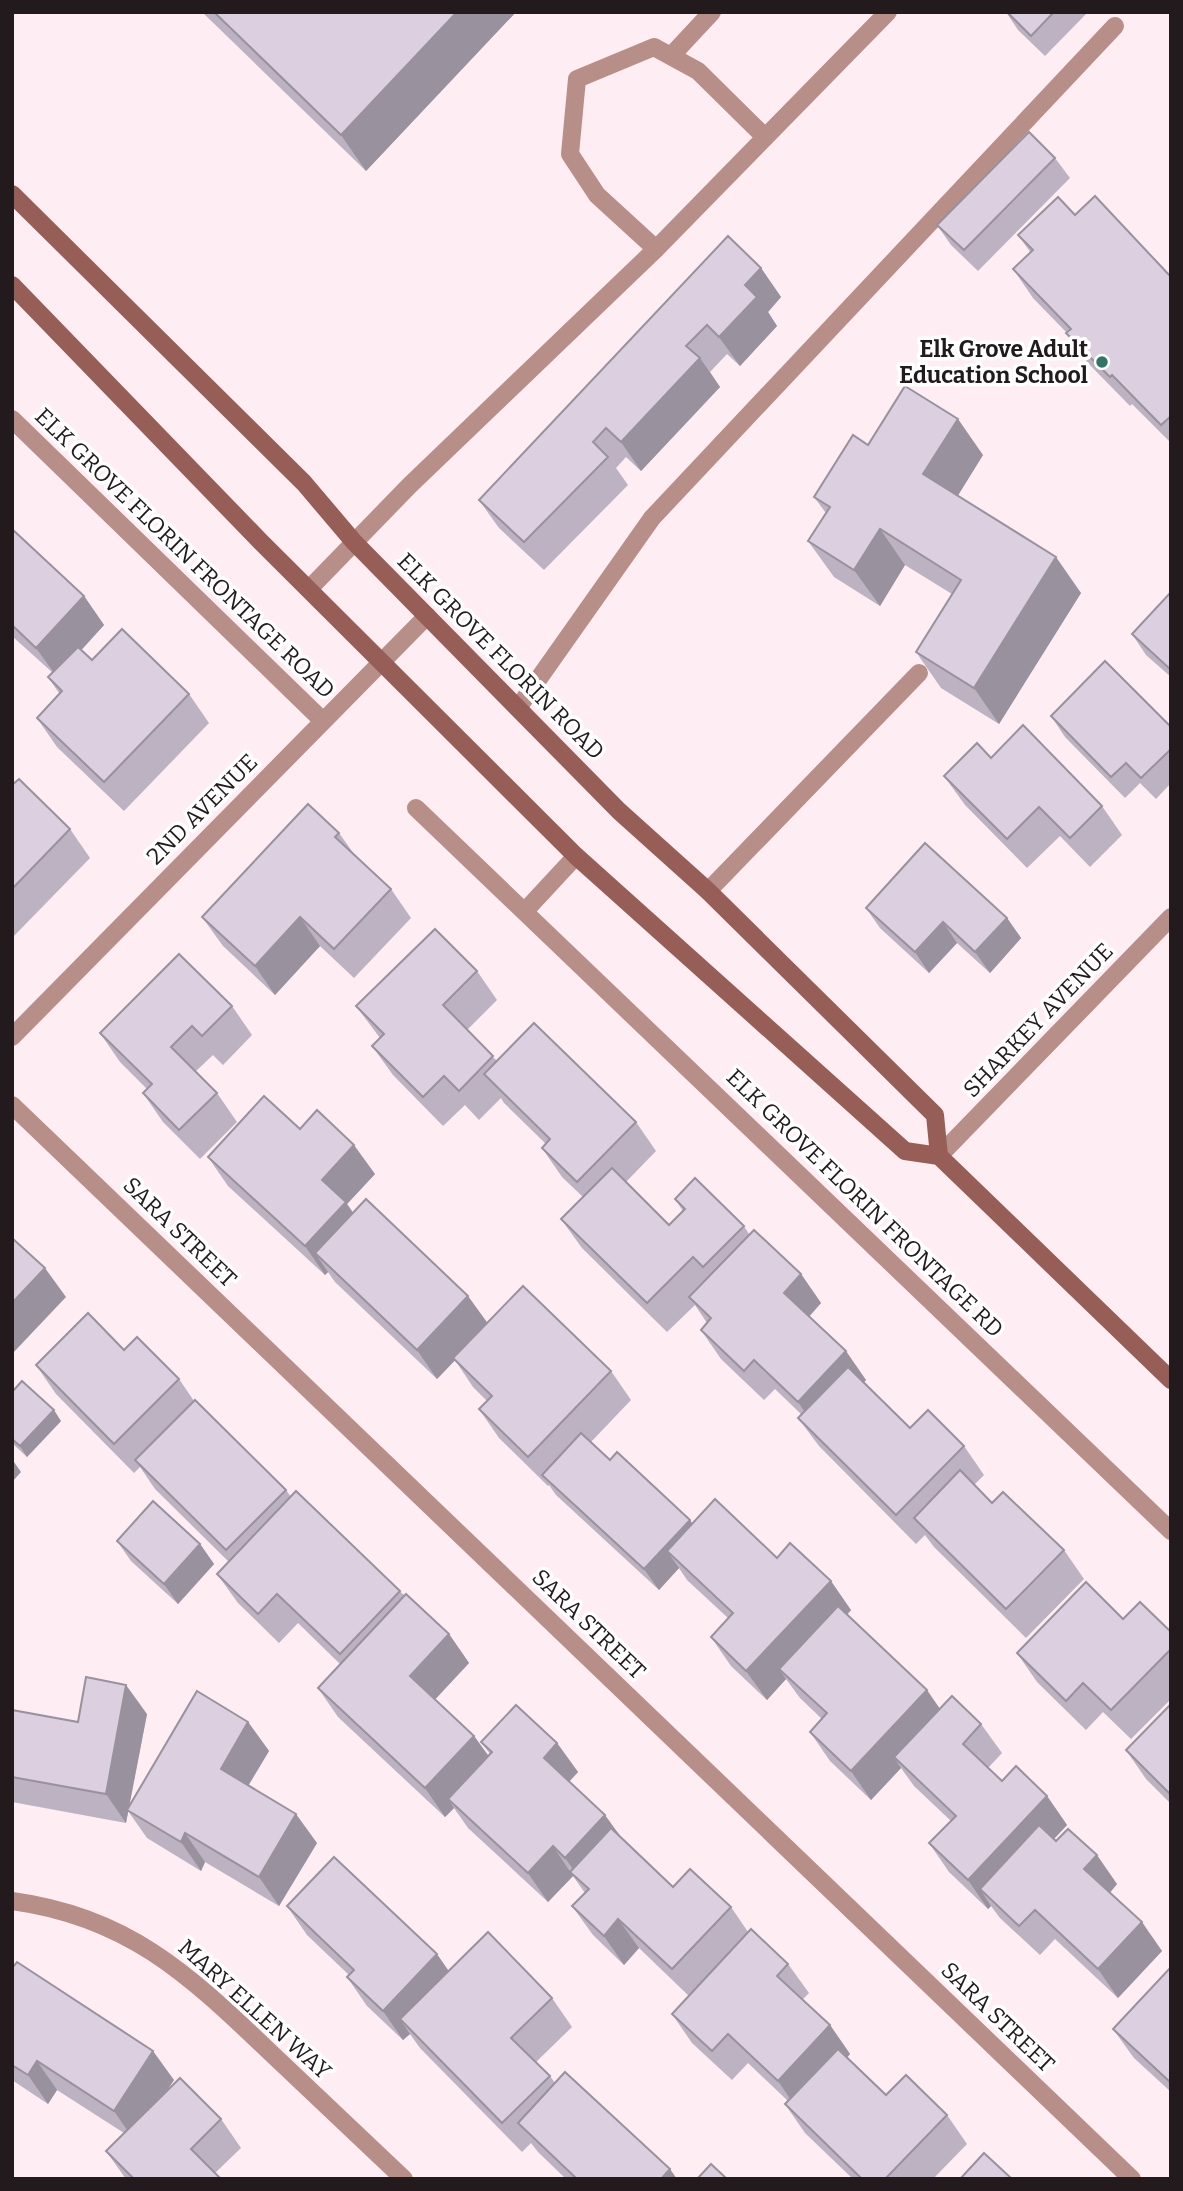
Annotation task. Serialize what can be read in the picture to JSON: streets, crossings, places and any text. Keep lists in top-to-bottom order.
{
  "streets": {
    "main road": ["ELK GROVE FLORIN ROAD"],
    "street": [
      "ELK GROVE FLORIN FRONTAGE ROAD",
      "2ND AVENUE",
      "SHARKEY AVENUE",
      "ELK GROVE FLORIN FRONTAGE RD",
      "SARA STREET",
      "MARY ELLEN WAY"
    ]
  },
  "crossings": [
    ["ELK GROVE FLORIN FRONTAGE ROAD", "2ND AVENUE"],
    ["ELK GROVE FLORIN ROAD", "2ND AVENUE"],
    ["ELK GROVE FLORIN ROAD", "SHARKEY AVENUE"]
  ],
  "places": ["Elk Grove Adult Education School"]
}
